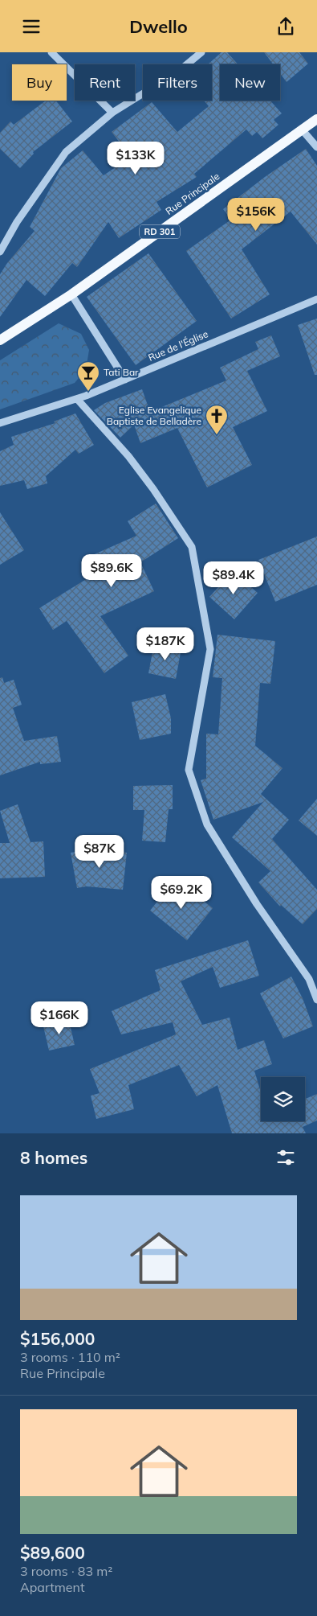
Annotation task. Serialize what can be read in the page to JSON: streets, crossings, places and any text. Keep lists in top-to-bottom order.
{
  "streets": {
    "main road": ["Rue Principale", "RD 301"],
    "street": ["Rue de l'Église"]
  },
  "places": {
    "bar": ["Tati Bar"],
    "church": ["Eglise Evangelique Baptiste de Belladère"]
  },
  "page": {
    "header": "Dwello",
    "chip": [
      "Buy",
      "Rent",
      "Filters",
      "New"
    ],
    "price": [
      "$133K",
      "$156K",
      "$89.6K",
      "$89.4K",
      "$187K",
      "$87K",
      "$69.2K",
      "$166K"
    ],
    "heading": "8 homes",
    "list": [
      {
        "name": "$156,000",
        "note": "3 rooms · 110 m² · Rue Principale"
      },
      {
        "name": "$89,600",
        "note": "3 rooms · 83 m² · Apartment"
      }
    ]
  }
}
